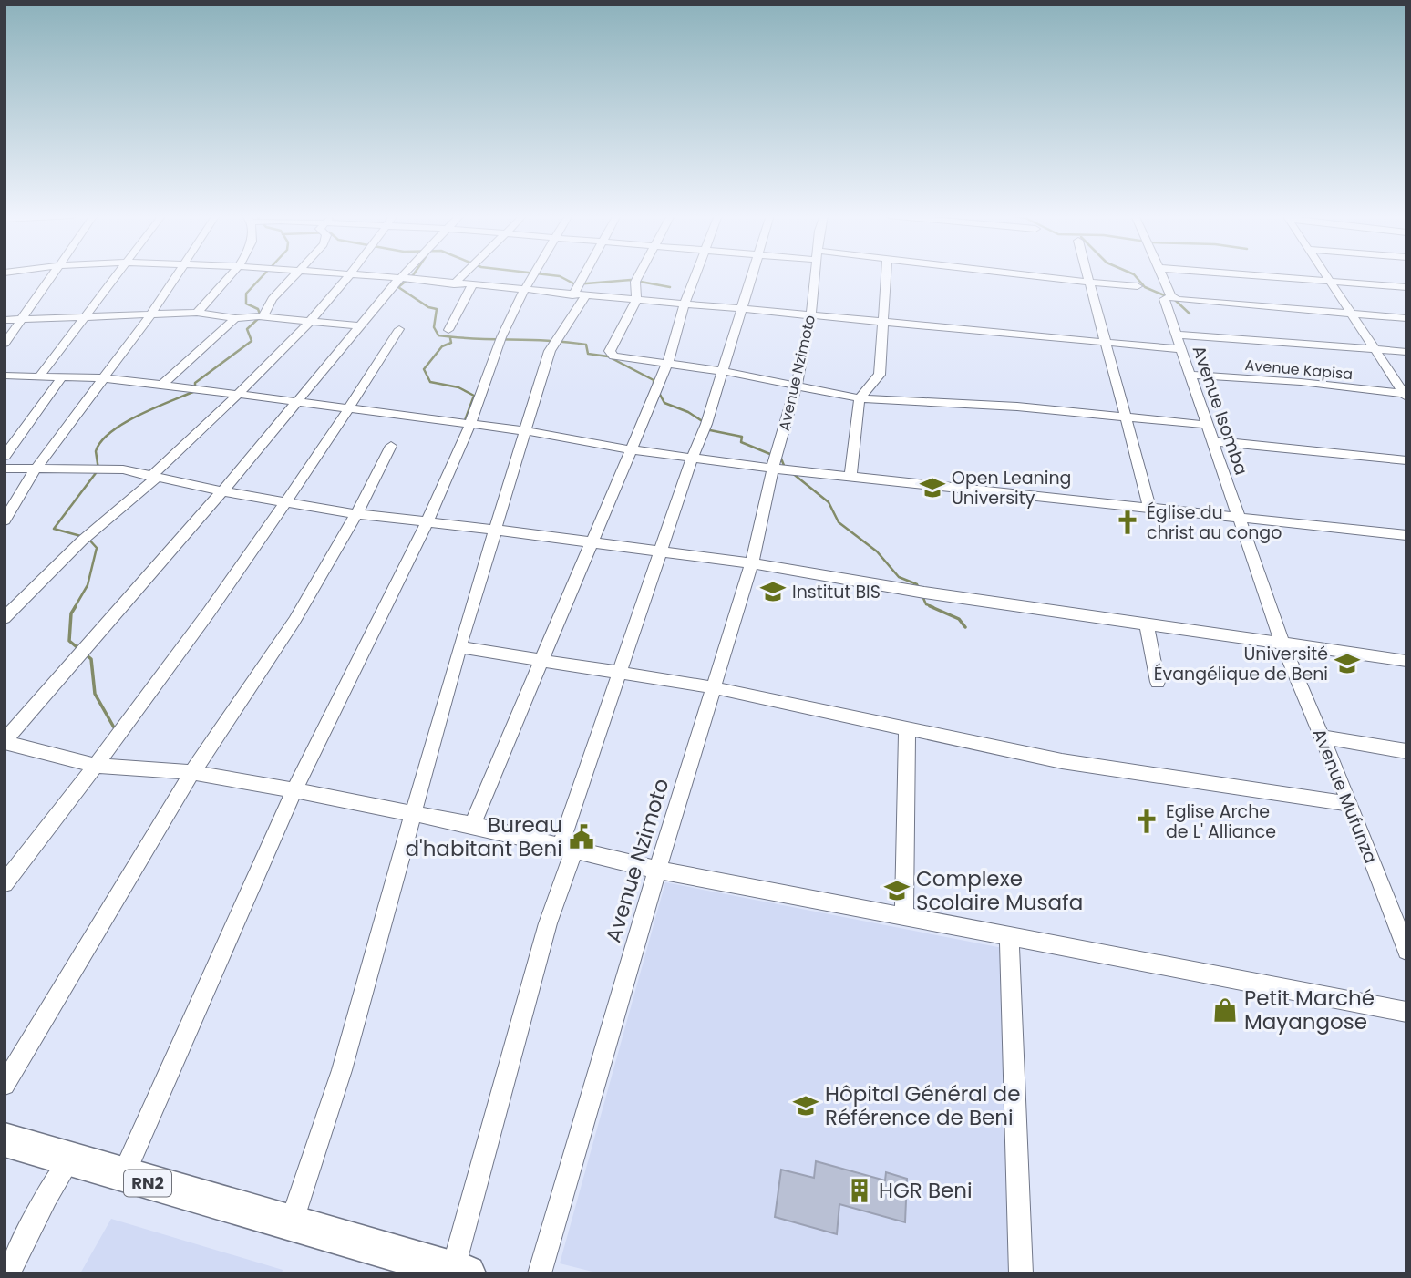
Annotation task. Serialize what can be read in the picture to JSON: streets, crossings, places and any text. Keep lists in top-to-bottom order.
{
  "streets": {
    "highway": ["RN2"],
    "street": [
      "Avenue Kapisa",
      "Avenue Nzimoto",
      "Avenue Isomba",
      "Avenue Mufunza"
    ]
  },
  "crossings": [
    ["Avenue Kapisa", "Avenue Isomba"],
    ["Avenue Isomba", "Avenue Mufunza"]
  ],
  "places": {
    "school or university": [
      "Open Leaning University",
      "Institut BIS",
      "Université Évangélique de Beni",
      "Complexe Scolaire Musafa",
      "Hôpital Général de Référence de Beni"
    ],
    "church": ["Église du christ au congo", "Eglise Arche de L' Alliance"],
    "public building": ["Bureau d'habitant Beni"],
    "shop": ["Petit Marché Mayangose"],
    "building": ["HGR Beni"]
  }
}
